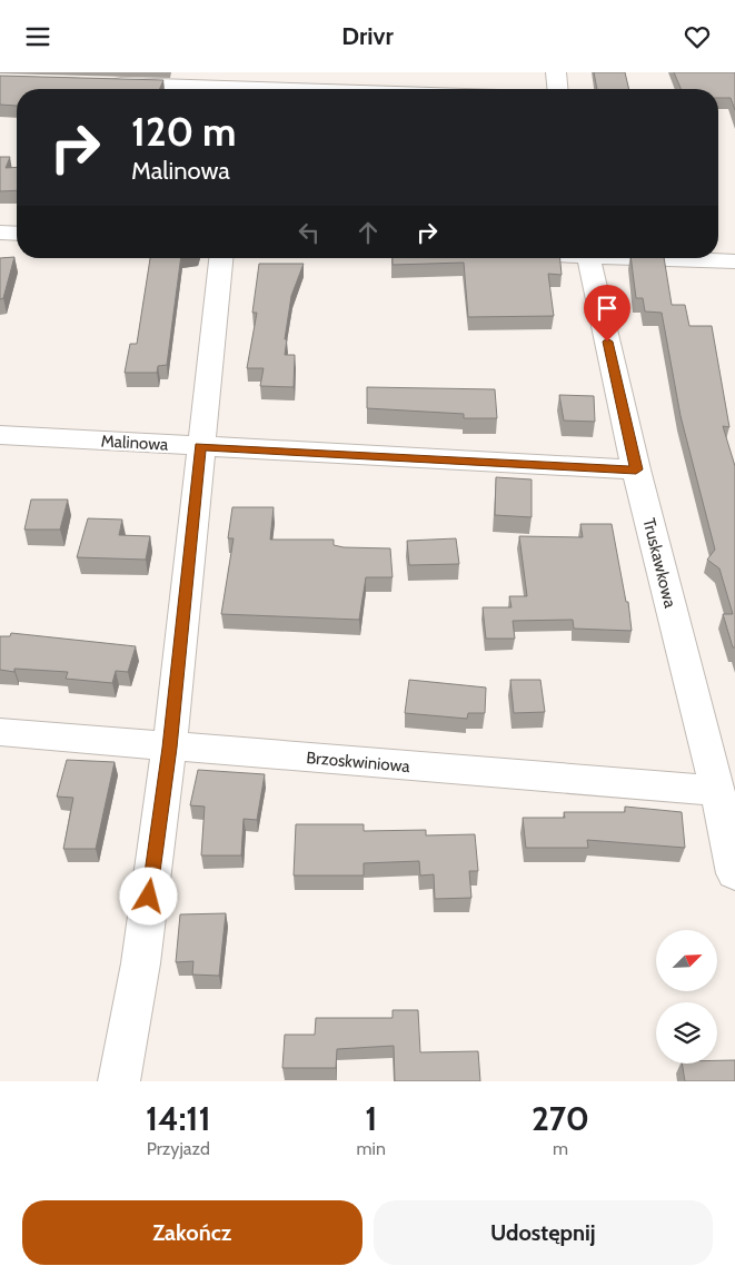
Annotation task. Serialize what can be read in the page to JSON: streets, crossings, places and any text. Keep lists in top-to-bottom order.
{
  "streets": {
    "street": ["Malinowa", "Truskawkowa", "Brzoskwiniowa"]
  },
  "crossings": [
    ["Malinowa", "Truskawkowa"],
    ["Truskawkowa", "Brzoskwiniowa"]
  ],
  "north": "top right",
  "page": {
    "header": "Drivr",
    "turn": ["120 m", "Malinowa"],
    "eta": [
      "14:11",
      "Przyjazd",
      "1",
      "min",
      "270",
      "m"
    ],
    "buttons": ["Zakończ", "Udostępnij"]
  }
}
